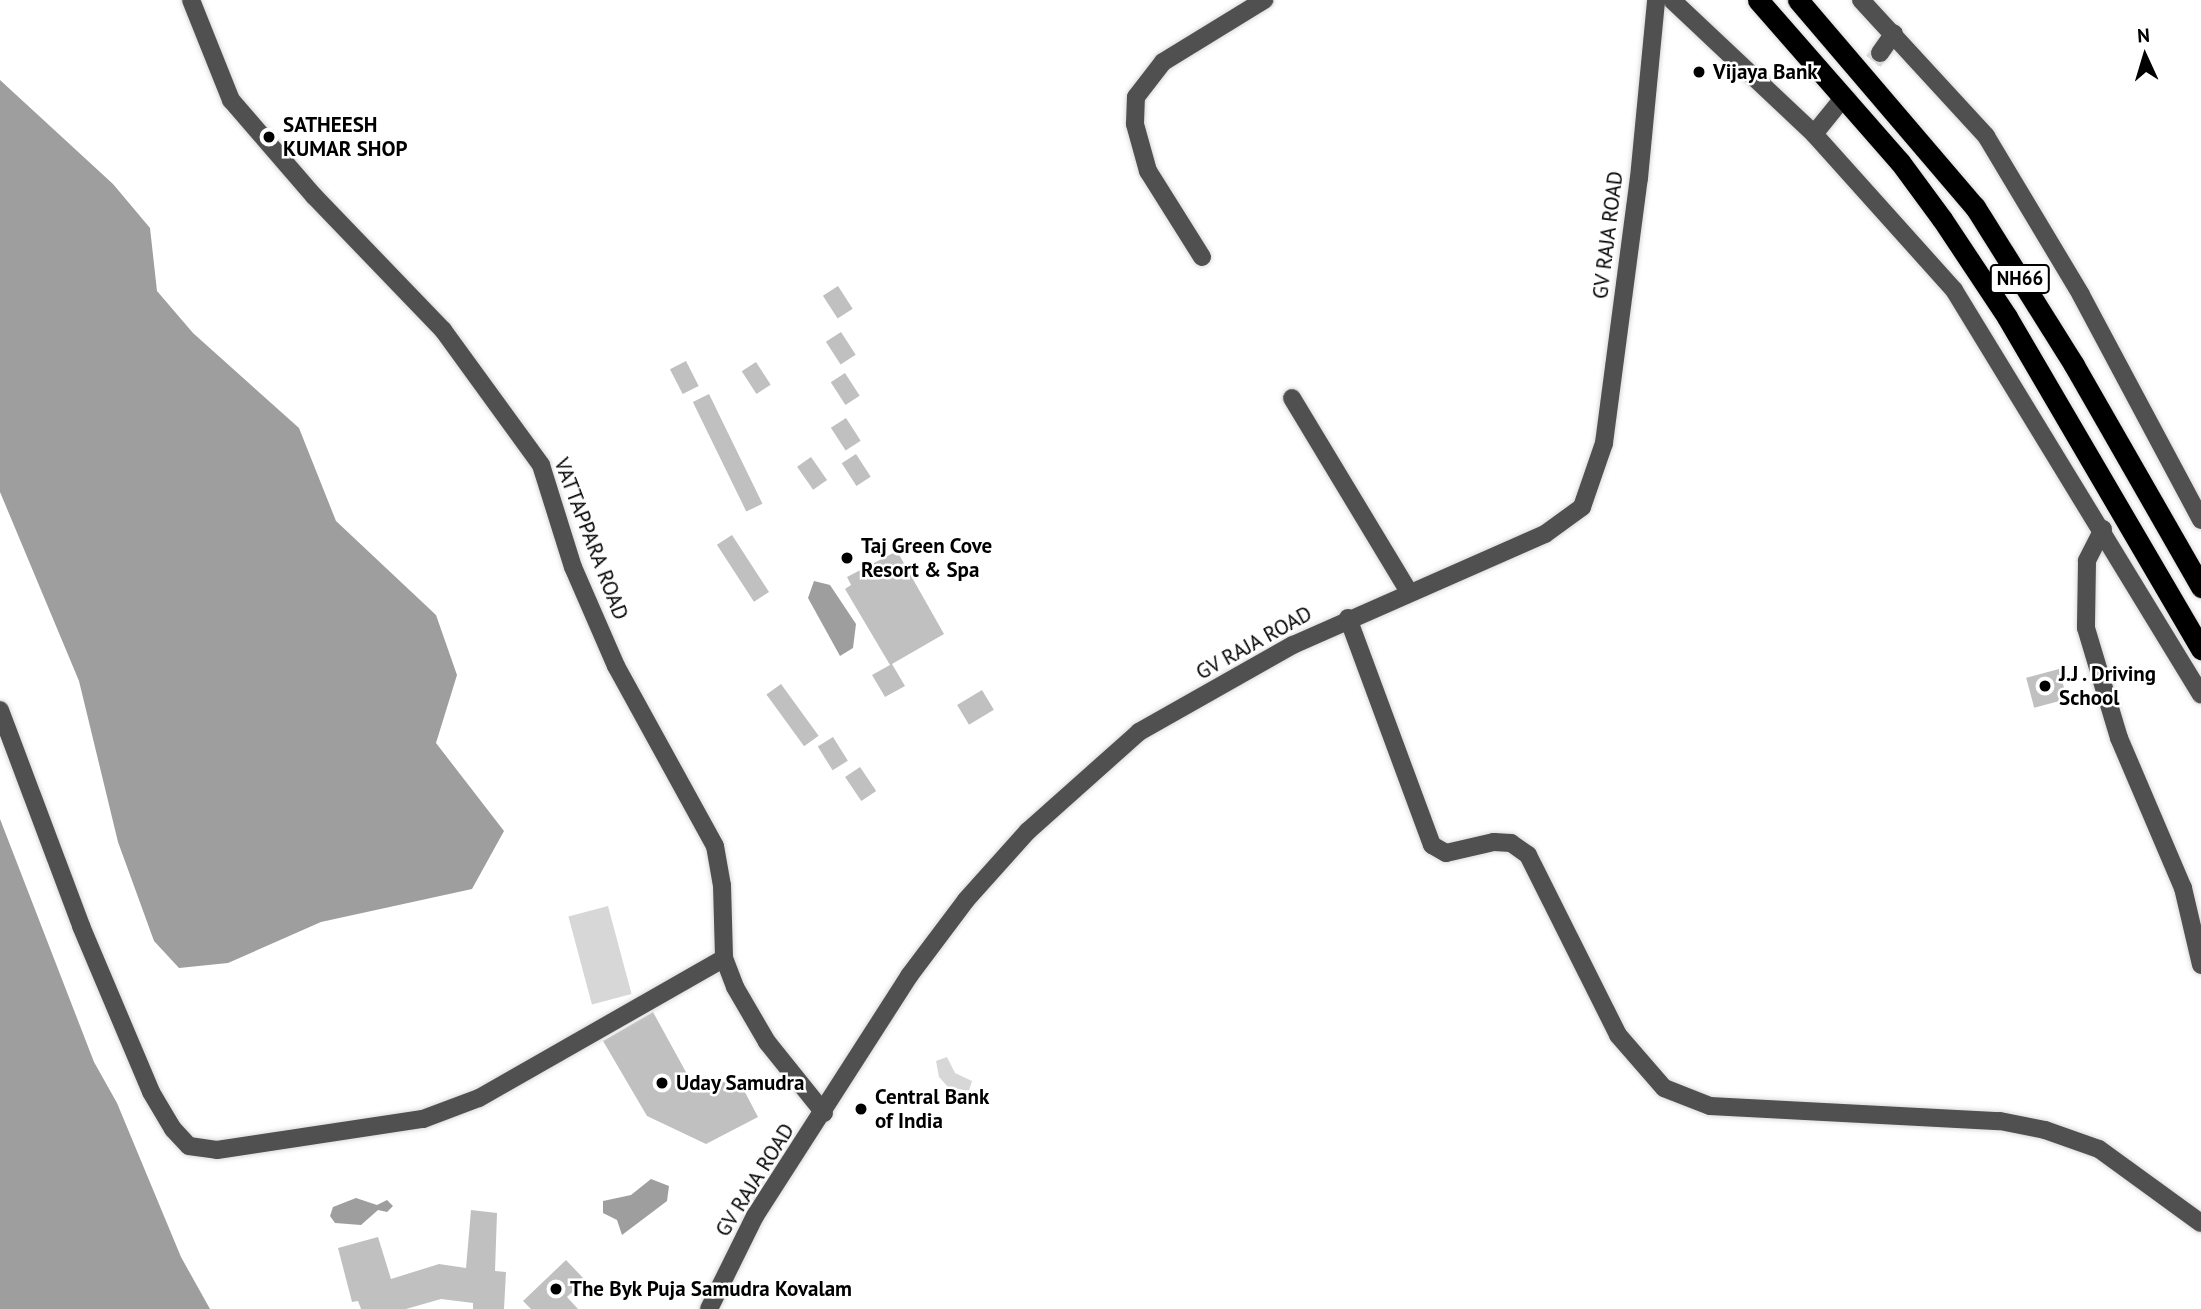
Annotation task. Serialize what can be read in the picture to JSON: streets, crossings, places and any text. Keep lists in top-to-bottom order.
{
  "streets": {
    "highway": ["NH66"],
    "street": ["GV RAJA ROAD", "VATTAPPARA ROAD"]
  },
  "crossings": [
    ["GV RAJA ROAD", "VATTAPPARA ROAD"]
  ],
  "places": [
    "Vijaya Bank",
    "SATHEESH KUMAR SHOP",
    "Taj Green Cove Resort & Spa",
    "J.J . Driving School",
    "Uday Samudra",
    "Central Bank of India",
    "The Byk Puja Samudra Kovalam"
  ],
  "north": "top"
}
